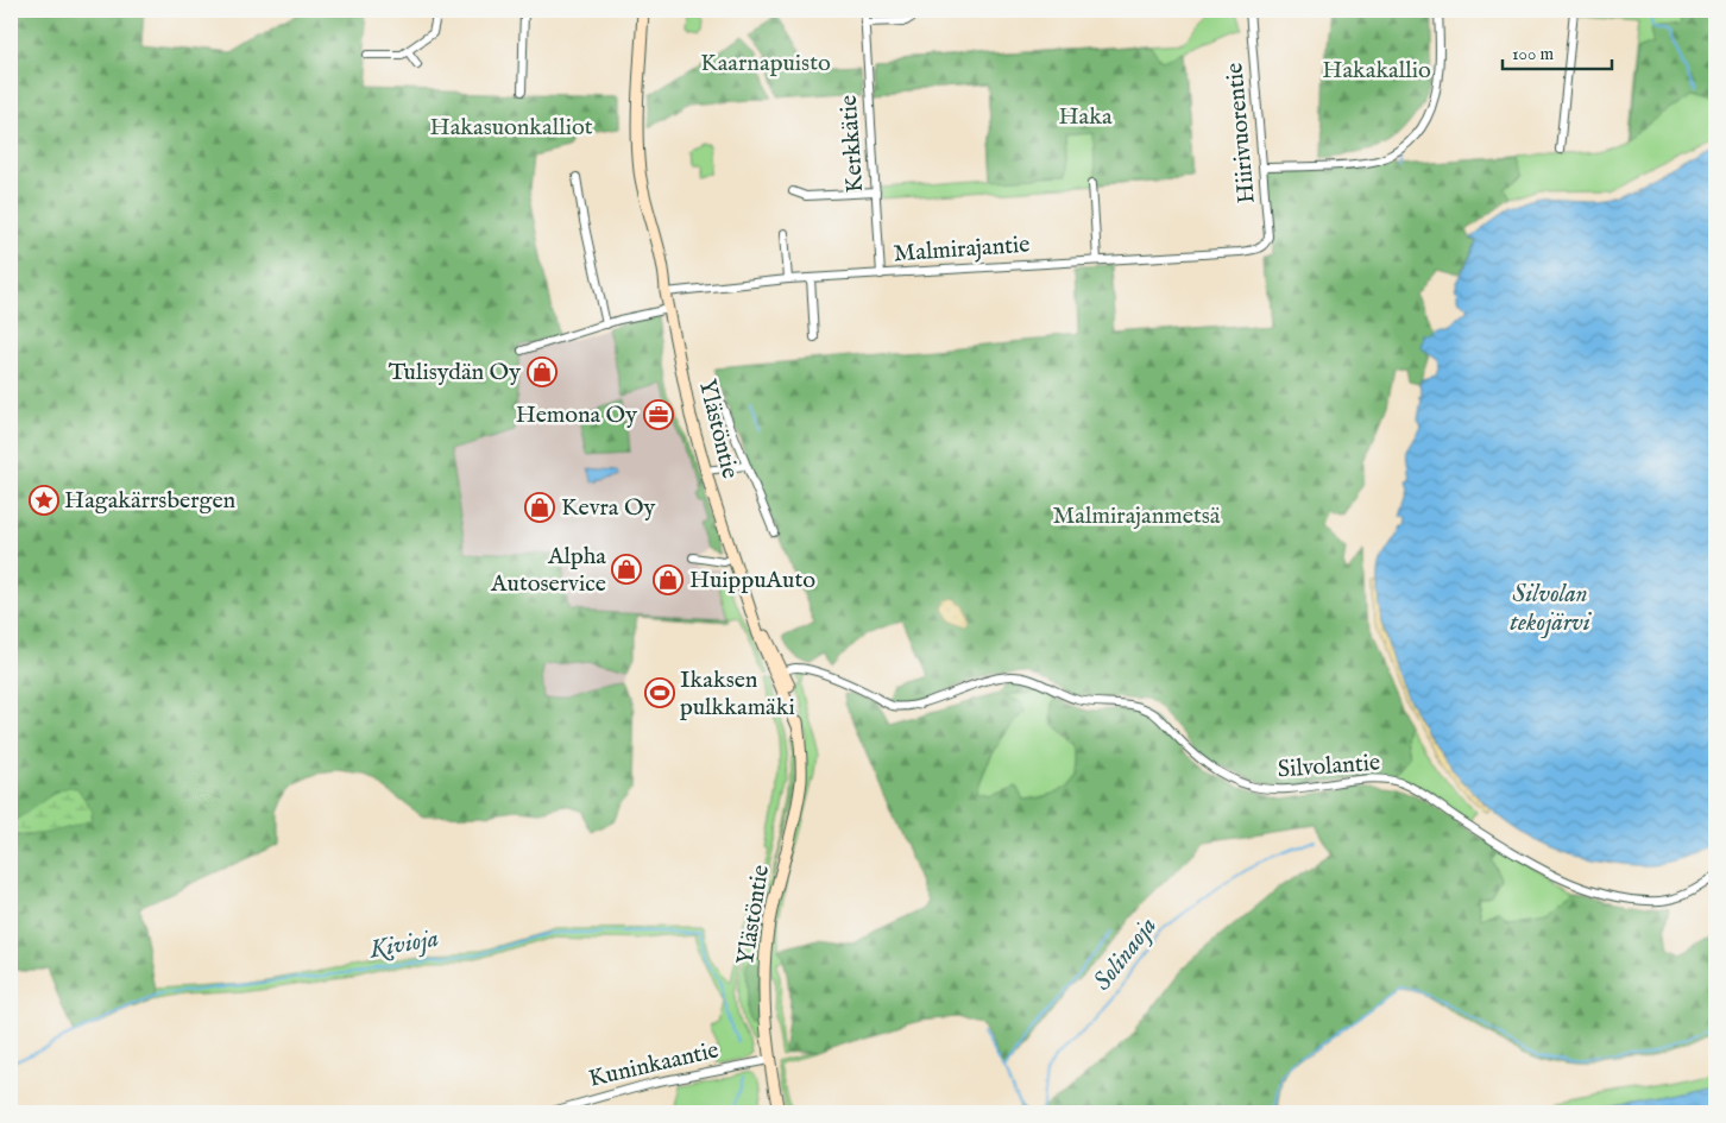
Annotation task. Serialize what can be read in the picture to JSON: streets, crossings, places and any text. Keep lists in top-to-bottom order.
{
  "streets": {
    "main road": ["Ylästöntie"],
    "street": [
      "Hiirivuorentie",
      "Kerkkätie",
      "Malmirajantie",
      "Silvolantie",
      "Kuninkaantie"
    ]
  },
  "crossings": [
    ["Hiirivuorentie", "Malmirajantie"],
    ["Kerkkätie", "Malmirajantie"],
    ["Malmirajantie", "Ylästöntie"],
    ["Ylästöntie", "Silvolantie"],
    ["Ylästöntie", "Kuninkaantie"]
  ],
  "water": ["Silvolan tekojärvi", "Kivioja", "Solinaoja"],
  "parks": [
    "Kaarnapuisto",
    "Hakakallio",
    "Haka",
    "Hakasuonkalliot",
    "Malmirajanmetsä"
  ],
  "places": {
    "shop": [
      "Tulisydän Oy",
      "Kevra Oy",
      "Alpha Autoservice",
      "HuippuAuto"
    ],
    "office": ["Hemona Oy"],
    "place": ["Hagakärrsbergen"],
    "sports": ["Ikaksen pulkkamäki"]
  },
  "scale_bar": "100 m"
}
